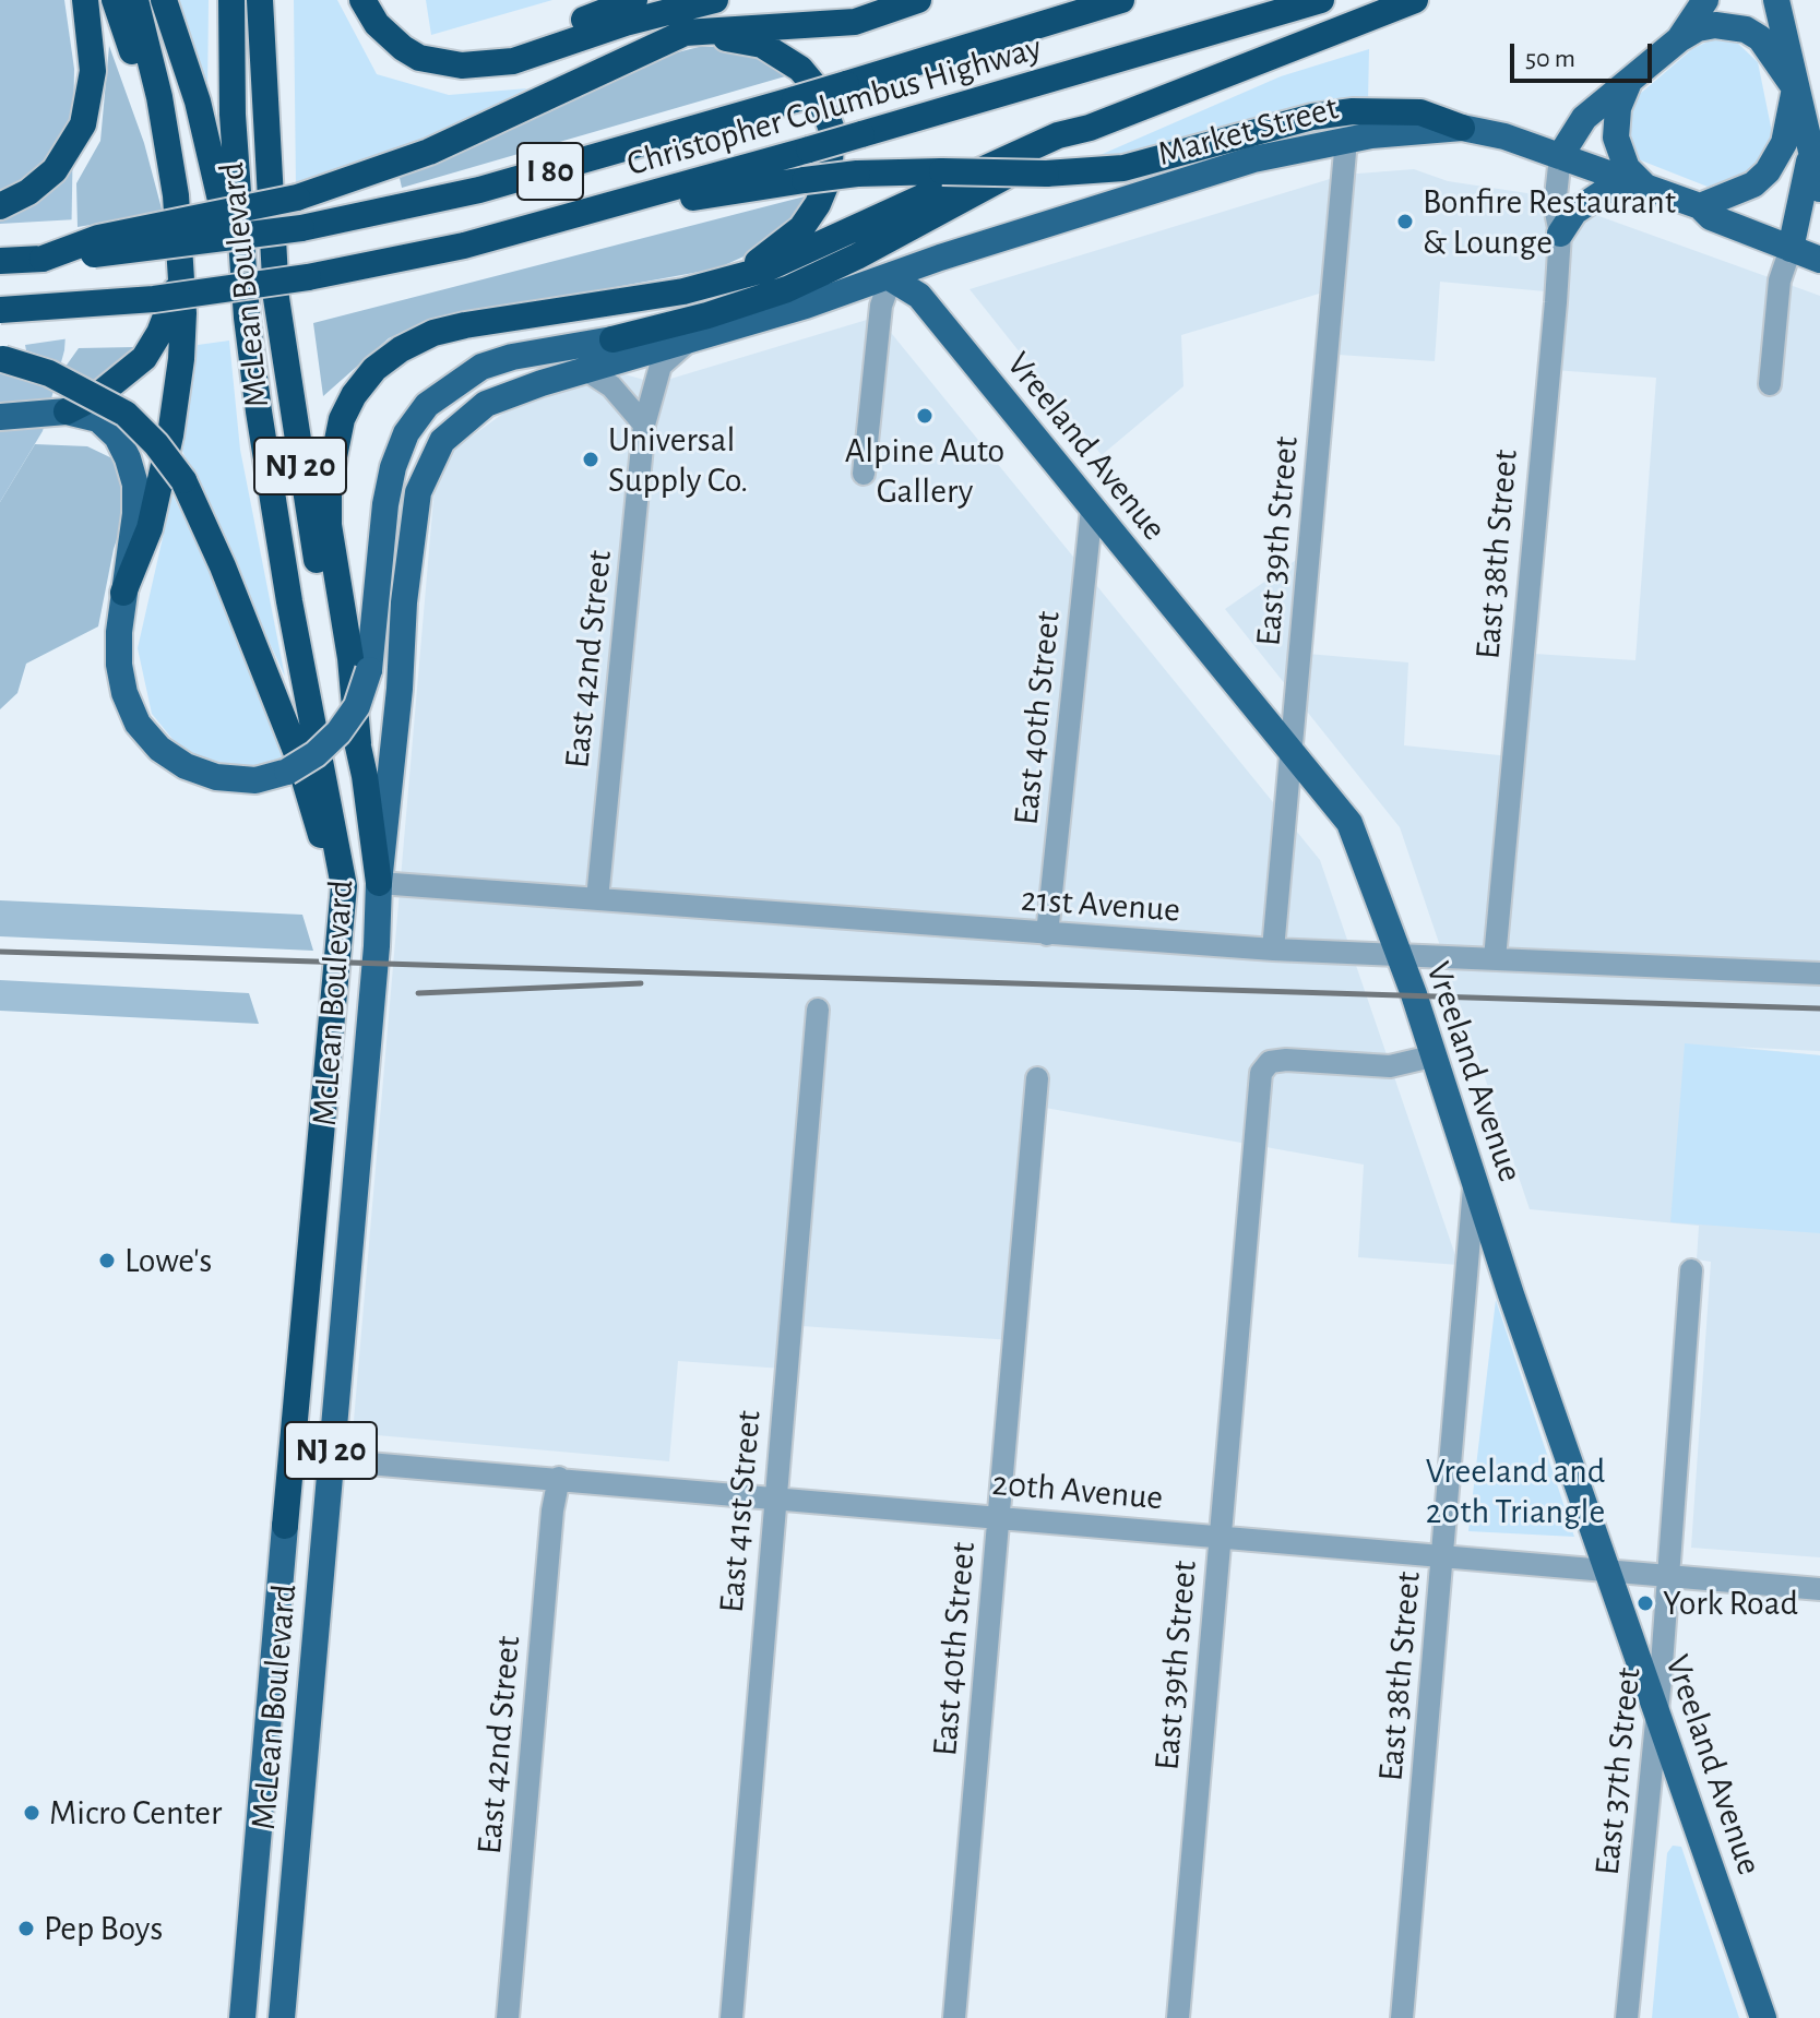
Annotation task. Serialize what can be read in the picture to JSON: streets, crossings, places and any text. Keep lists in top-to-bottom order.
{
  "streets": {
    "highway": [
      "Christopher Columbus Highway",
      "I 80",
      "McLean Boulevard",
      "NJ 20"
    ],
    "main road": ["Market Street", "Vreeland Avenue"],
    "street": [
      "East 39th Street",
      "East 38th Street",
      "East 42nd Street",
      "East 40th Street",
      "21st Avenue",
      "20th Avenue",
      "East 41st Street",
      "East 37th Street"
    ]
  },
  "crossings": [
    ["Market Street", "McLean Boulevard"],
    ["Market Street", "Vreeland Avenue"],
    ["Market Street", "East 39th Street"],
    ["Market Street", "East 38th Street"],
    ["Market Street", "East 42nd Street"],
    ["Market Street", "21st Avenue"],
    ["McLean Boulevard", "21st Avenue"],
    ["McLean Boulevard", "20th Avenue"],
    ["Vreeland Avenue", "East 39th Street"],
    ["Vreeland Avenue", "East 38th Street"],
    ["Vreeland Avenue", "East 40th Street"],
    ["Vreeland Avenue", "21st Avenue"],
    ["Vreeland Avenue", "20th Avenue"],
    ["Vreeland Avenue", "East 37th Street"],
    ["East 39th Street", "21st Avenue"],
    ["East 39th Street", "20th Avenue"],
    ["East 38th Street", "21st Avenue"],
    ["East 38th Street", "20th Avenue"],
    ["East 42nd Street", "21st Avenue"],
    ["East 42nd Street", "20th Avenue"],
    ["East 40th Street", "21st Avenue"],
    ["East 40th Street", "20th Avenue"],
    ["20th Avenue", "East 41st Street"],
    ["20th Avenue", "East 37th Street"]
  ],
  "parks": ["Vreeland and 20th Triangle"],
  "places": [
    "Bonfire Restaurant & Lounge",
    "Alpine Auto Gallery",
    "Universal Supply Co.",
    "Lowe's",
    "York Road",
    "Micro Center",
    "Pep Boys"
  ],
  "scale_bar": "50 m"
}
